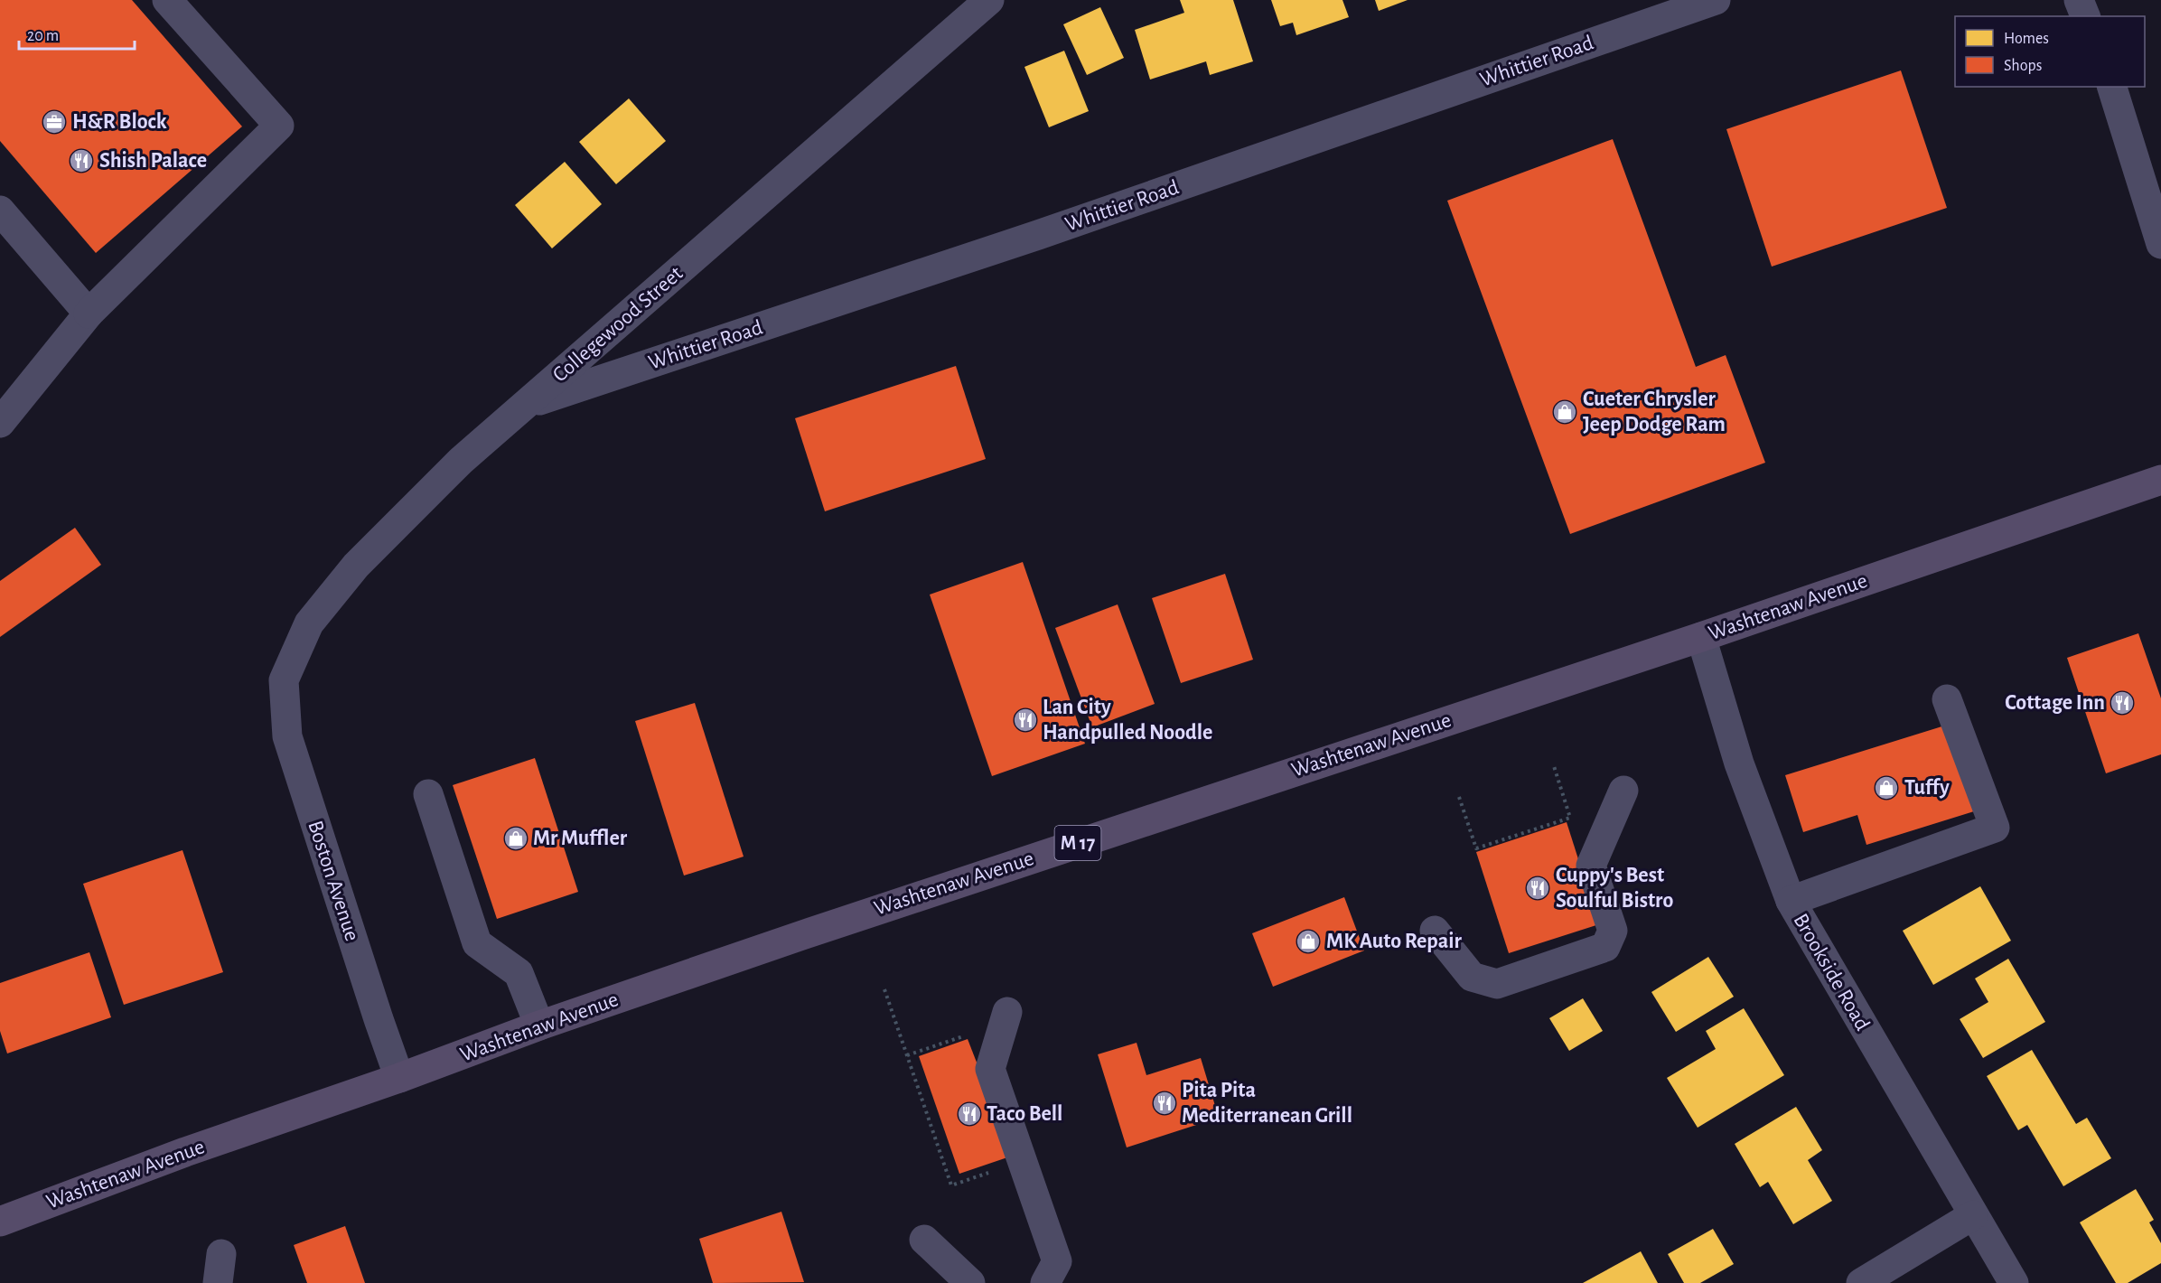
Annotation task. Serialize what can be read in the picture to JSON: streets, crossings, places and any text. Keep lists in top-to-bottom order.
{
  "streets": {
    "main road": ["Washtenaw Avenue", "M 17"],
    "street": [
      "Whittier Road",
      "Collegewood Street",
      "Boston Avenue",
      "Brookside Road"
    ]
  },
  "crossings": [
    ["Whittier Road", "Collegewood Street"],
    ["Collegewood Street", "Boston Avenue"],
    ["Washtenaw Avenue", "Boston Avenue"],
    ["Washtenaw Avenue", "Brookside Road"]
  ],
  "places": {
    "office": ["H&R Block"],
    "restaurant": [
      "Shish Palace",
      "Cottage Inn",
      "Lan City Handpulled Noodle",
      "Cuppy's Best Soulful Bistro",
      "Pita Pita Mediterranean Grill",
      "Taco Bell"
    ],
    "shop": [
      "Cueter Chrysler Jeep Dodge Ram",
      "Tuffy",
      "Mr Muffler",
      "MK Auto Repair"
    ]
  },
  "legend": ["Homes", "Shops"],
  "scale_bar": "20 m"
}
